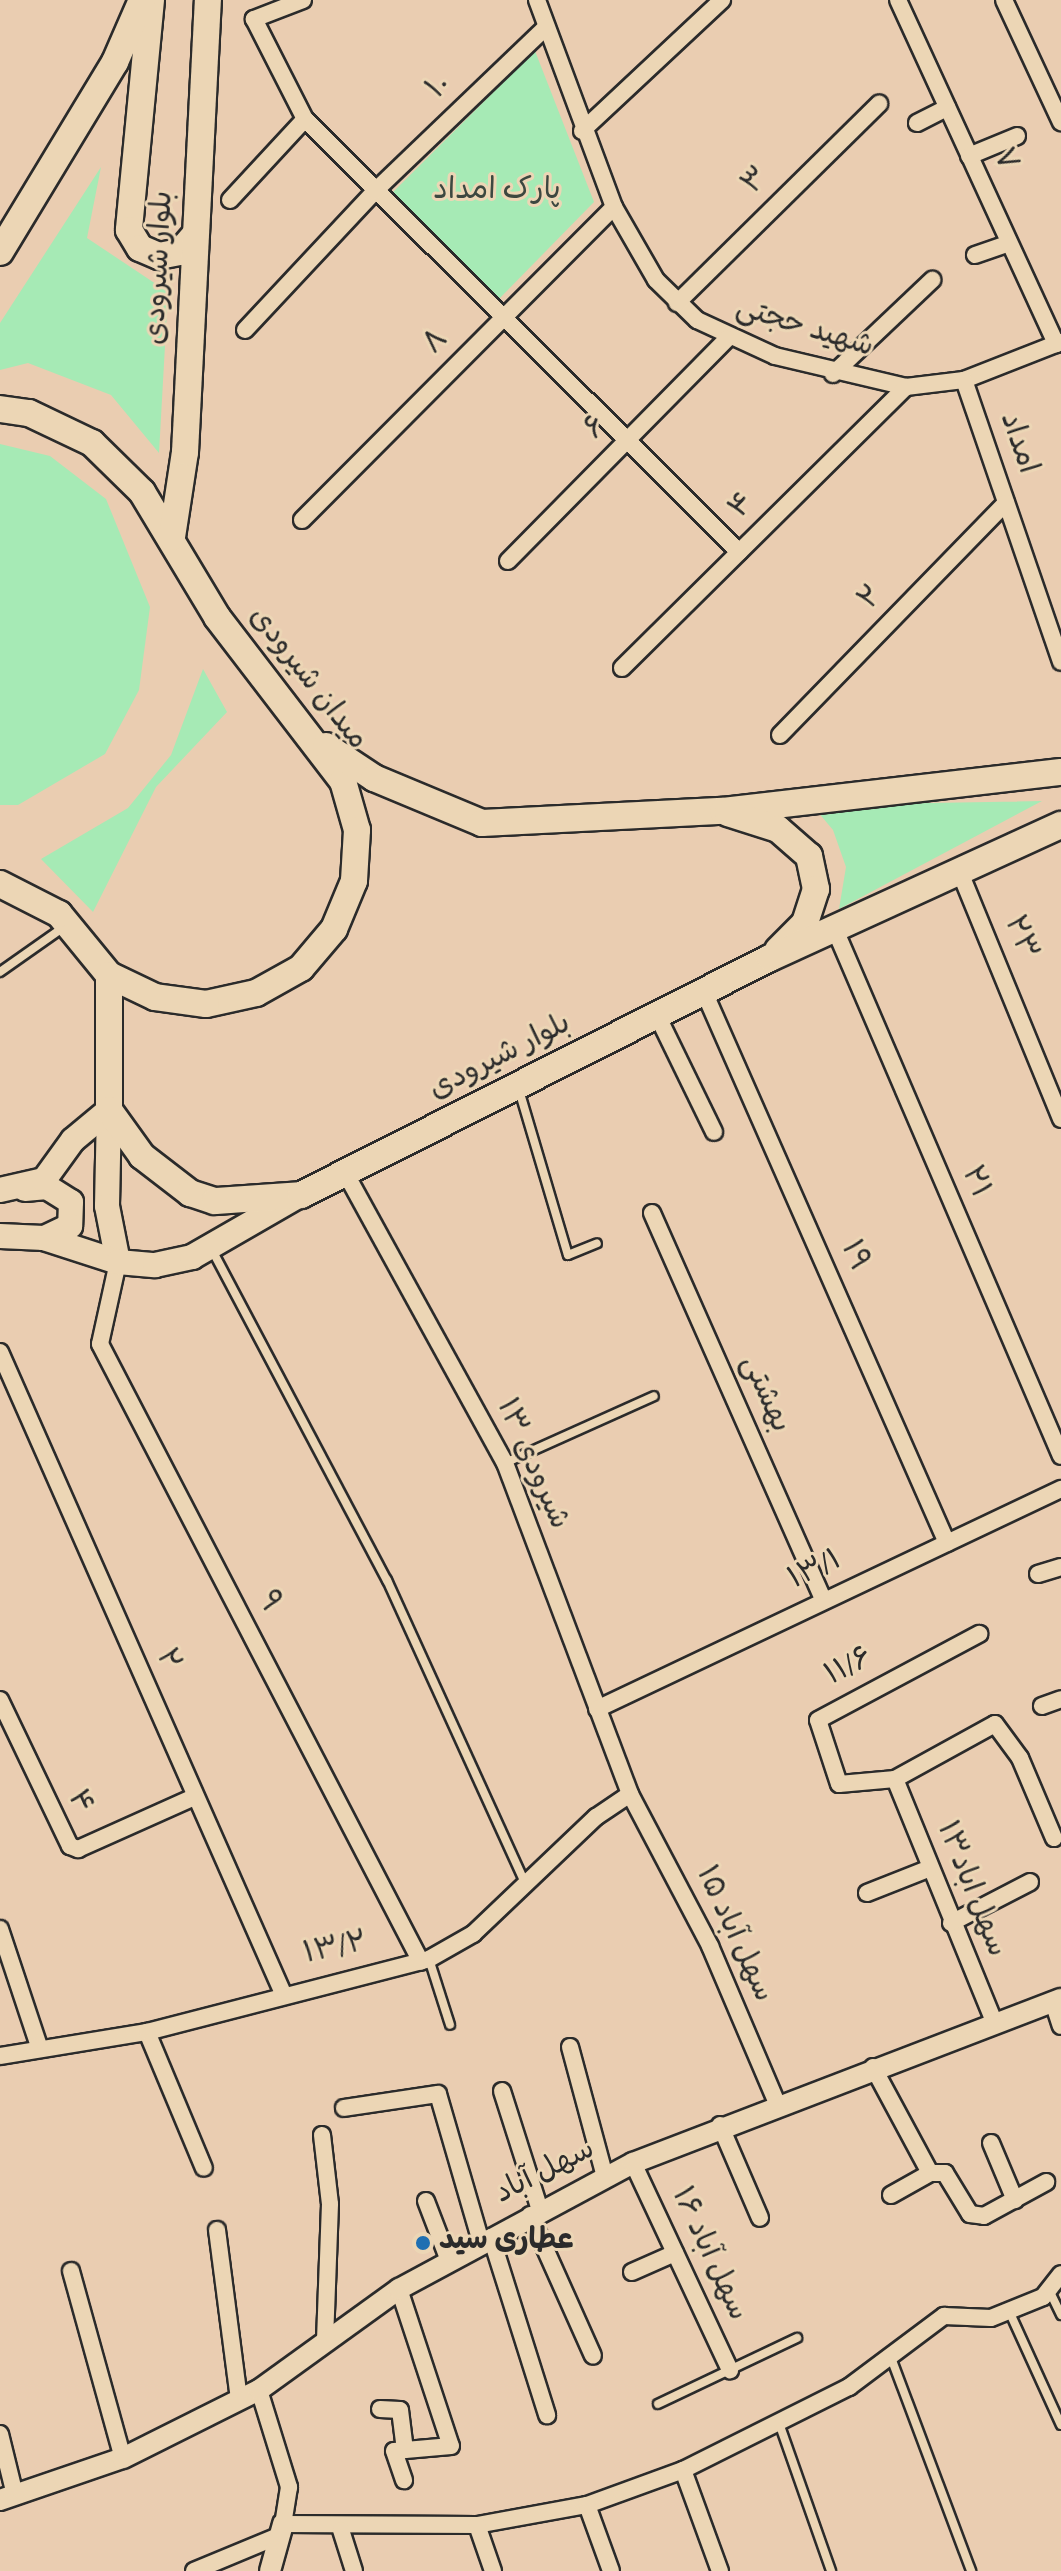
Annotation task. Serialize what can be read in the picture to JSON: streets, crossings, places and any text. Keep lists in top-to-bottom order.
{
  "streets": {
    "main road": ["بلوار شیرودی", "میدان شیرودی"],
    "street": [
      "۱۰",
      "۷",
      "۳",
      "شهید حجتی",
      "۸",
      "۶",
      "امداد",
      "۴",
      "۲",
      "۲۳",
      "۲۱",
      "۱۹",
      "بهشتی",
      "شیرودی ۱۳",
      "۱۳/۱",
      "۹",
      "۱۱/۶",
      "سهل اباد۱۳",
      "سهل آباد ۱۵",
      "۱۳/۲",
      "سهل آباد",
      "سهل آباد ۱۶"
    ]
  },
  "crossings": [
    ["۱۰", "شهید حجتی"],
    ["۷", "شهید حجتی"],
    ["۳", "شهید حجتی"],
    ["بلوار شیرودی", "میدان شیرودی"],
    ["بلوار شیرودی", "۲۳"],
    ["بلوار شیرودی", "۲۱"],
    ["بلوار شیرودی", "۱۹"],
    ["بلوار شیرودی", "شیرودی ۱۳"],
    ["شهید حجتی", "۸"],
    ["شهید حجتی", "۶"],
    ["شهید حجتی", "امداد"],
    ["شهید حجتی", "۴"],
    ["امداد", "۲"],
    ["۴", "۲"],
    ["۲", "۱۳/۲"],
    ["۱۹", "۱۳/۱"],
    ["بهشتی", "۱۳/۱"],
    ["شیرودی ۱۳", "۱۳/۱"],
    ["شیرودی ۱۳", "سهل آباد ۱۵"],
    ["شیرودی ۱۳", "۱۳/۲"],
    ["۹", "۱۳/۲"],
    ["۱۱/۶", "سهل اباد۱۳"],
    ["سهل اباد۱۳", "سهل آباد"],
    ["سهل آباد ۱۵", "۱۳/۲"],
    ["سهل آباد ۱۵", "سهل آباد"],
    ["سهل آباد", "سهل آباد ۱۶"]
  ],
  "parks": ["پارک امداد"],
  "places": ["عطاری سید"]
}
